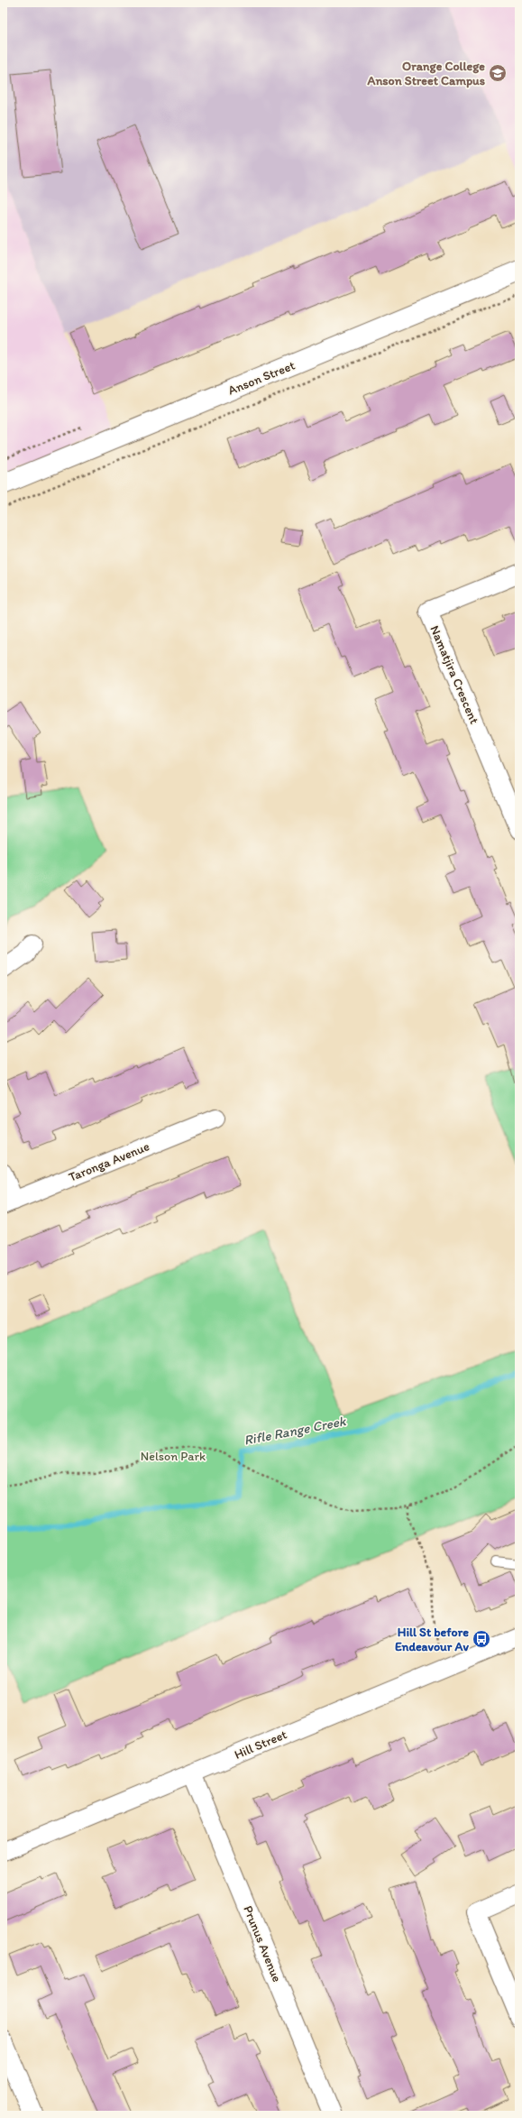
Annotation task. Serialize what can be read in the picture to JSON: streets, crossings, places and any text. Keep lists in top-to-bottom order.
{
  "streets": {
    "street": [
      "Anson Street",
      "Namatjira Crescent",
      "Taronga Avenue",
      "Hill Street",
      "Prunus Avenue"
    ]
  },
  "crossings": [
    ["Hill Street", "Prunus Avenue"]
  ],
  "water": ["Rifle Range Creek"],
  "parks": ["Nelson Park"],
  "places": {
    "school or university": ["Orange College Anson Street Campus"],
    "bus stop": ["Hill St before Endeavour Av"]
  }
}
